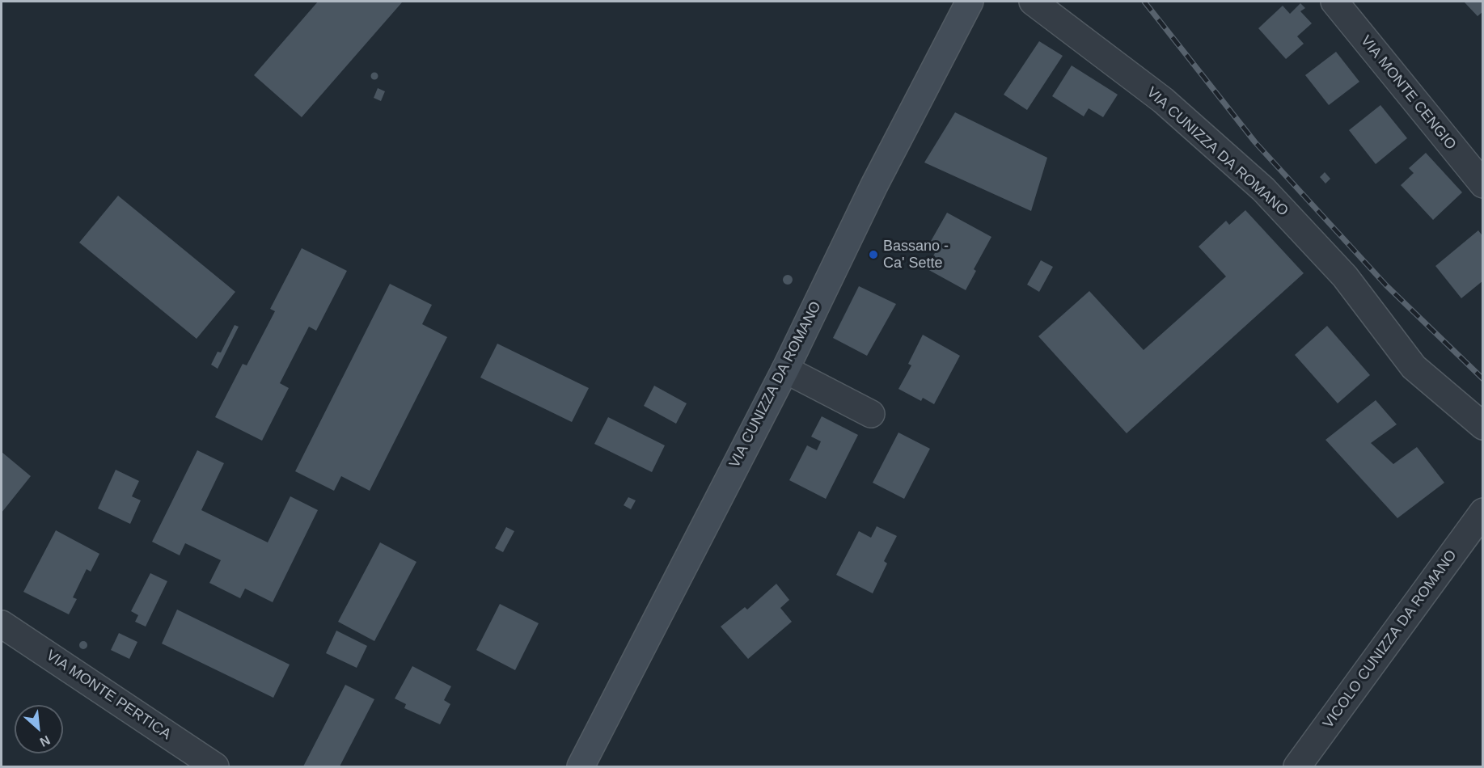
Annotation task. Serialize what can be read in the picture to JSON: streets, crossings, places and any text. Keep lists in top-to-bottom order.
{
  "streets": {
    "main road": ["VIA CUNIZZA DA ROMANO"],
    "street": ["VIA MONTE CENGIO", "VICOLO CUNIZZA DA ROMANO", "VIA MONTE PERTICA"]
  },
  "places": ["Bassano - Ca' Sette"],
  "north": "bottom right"
}
